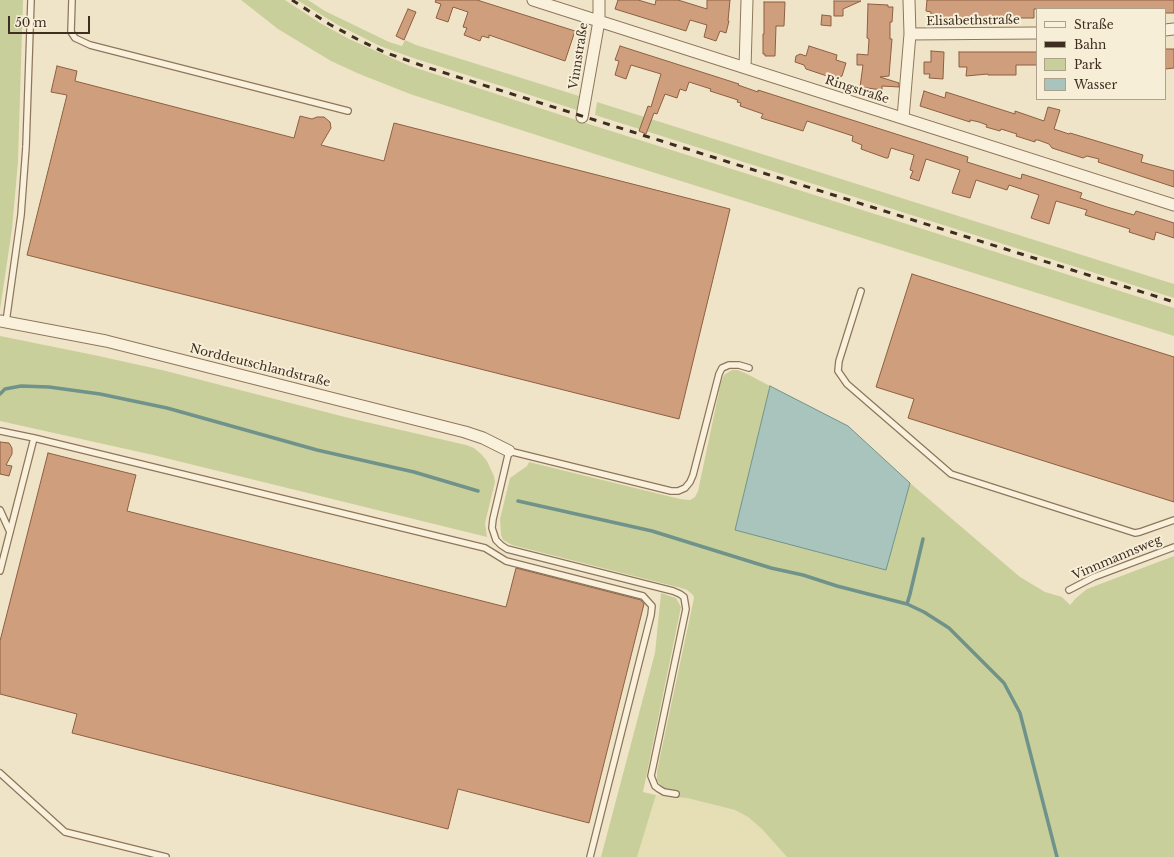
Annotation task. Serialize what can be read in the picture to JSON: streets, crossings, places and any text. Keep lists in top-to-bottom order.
{
  "streets": {
    "street": [
      "Elisabethstraße",
      "Vinnstraße",
      "Ringstraße",
      "Norddeutschlandstraße"
    ],
    "lane": ["Vinnmannsweg"]
  },
  "crossings": [
    ["Vinnstraße", "Ringstraße"]
  ],
  "legend": [
    "Straße",
    "Bahn",
    "Park",
    "Wasser"
  ],
  "scale_bar": "50 m"
}
